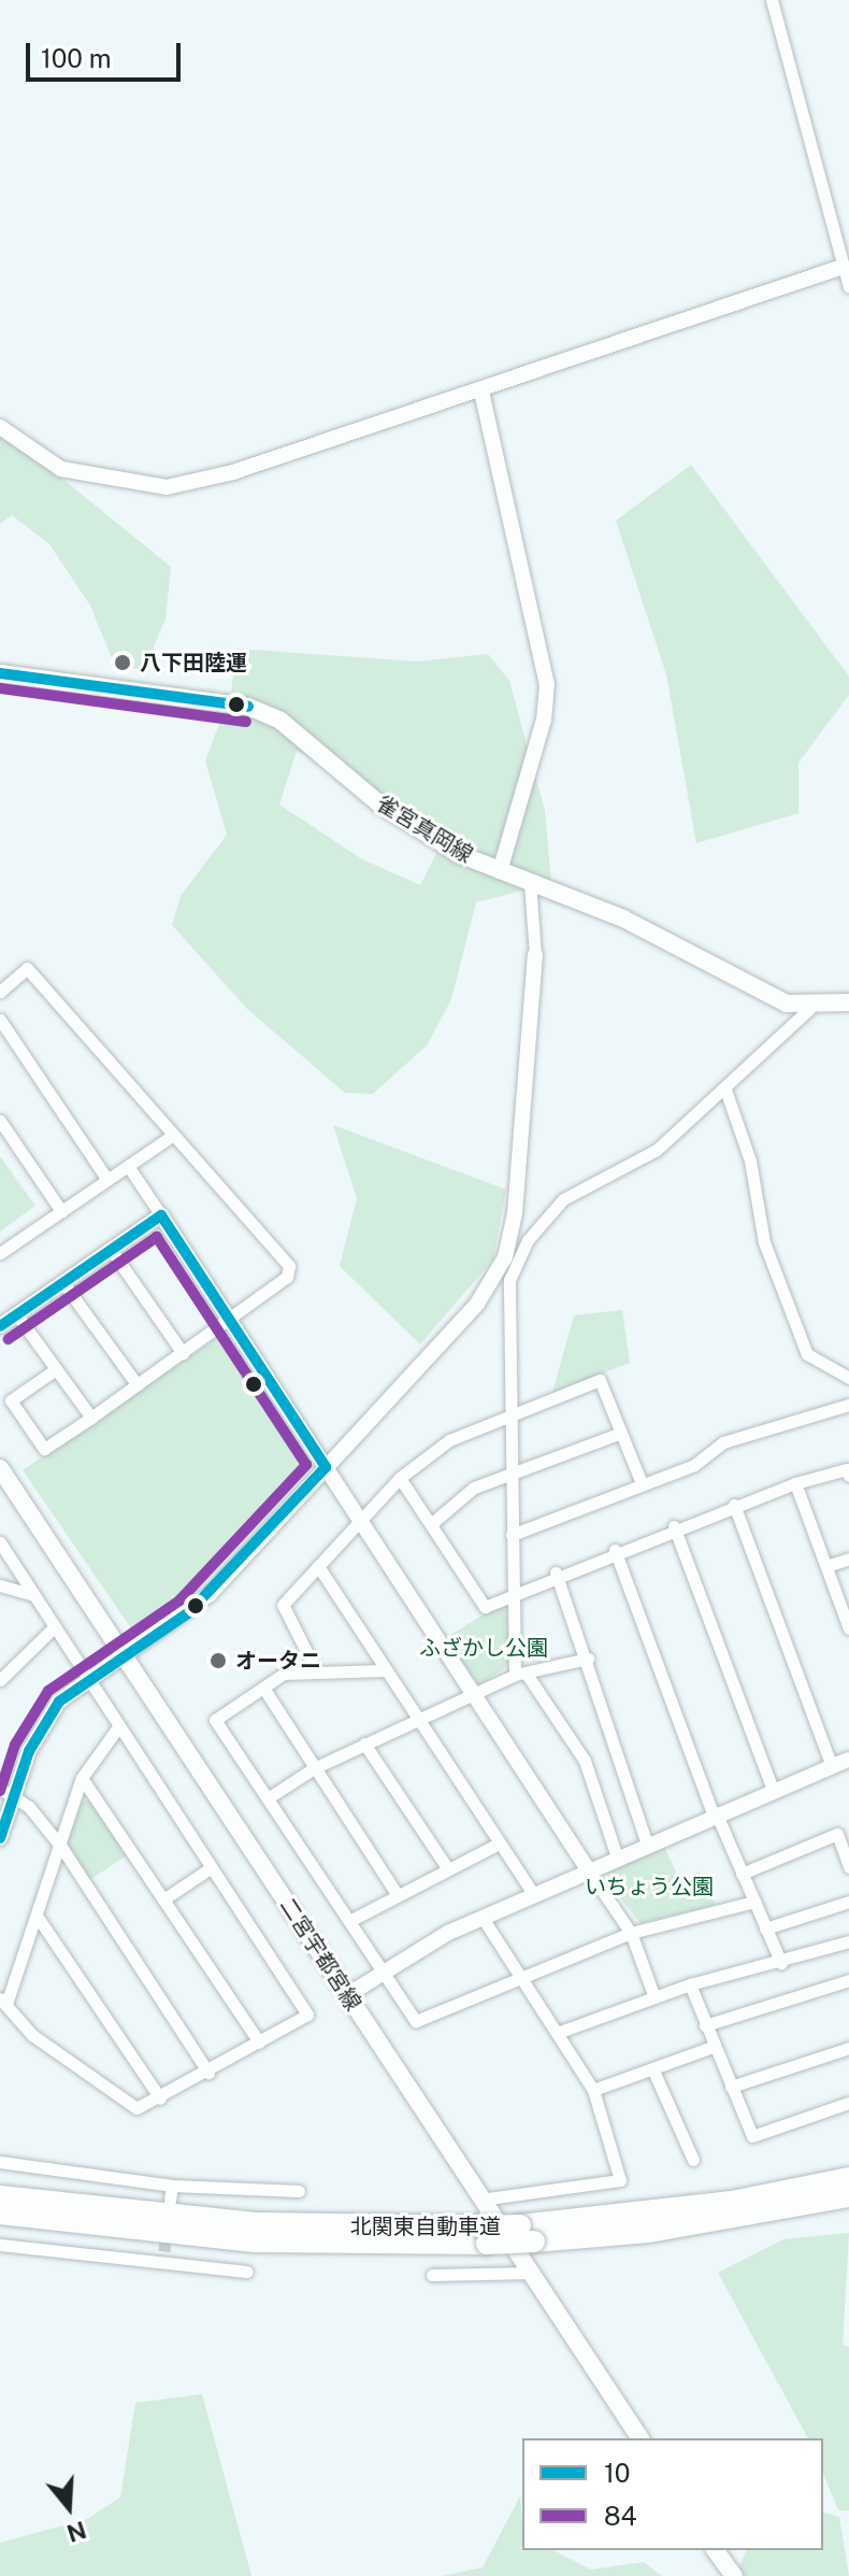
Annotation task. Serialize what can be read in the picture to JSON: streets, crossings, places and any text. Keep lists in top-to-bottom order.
{
  "streets": {
    "highway": ["北関東自動車道"],
    "main road": ["雀宮真岡線", "二宮宇都宮線"]
  },
  "parks": ["ふざかし公園", "いちょう公園"],
  "places": ["八下田陸運", "オータニ"],
  "lines": ["transit line 10", "transit line 84"],
  "legend": ["10", "84"],
  "scale_bar": "100 m",
  "north": "bottom"
}
